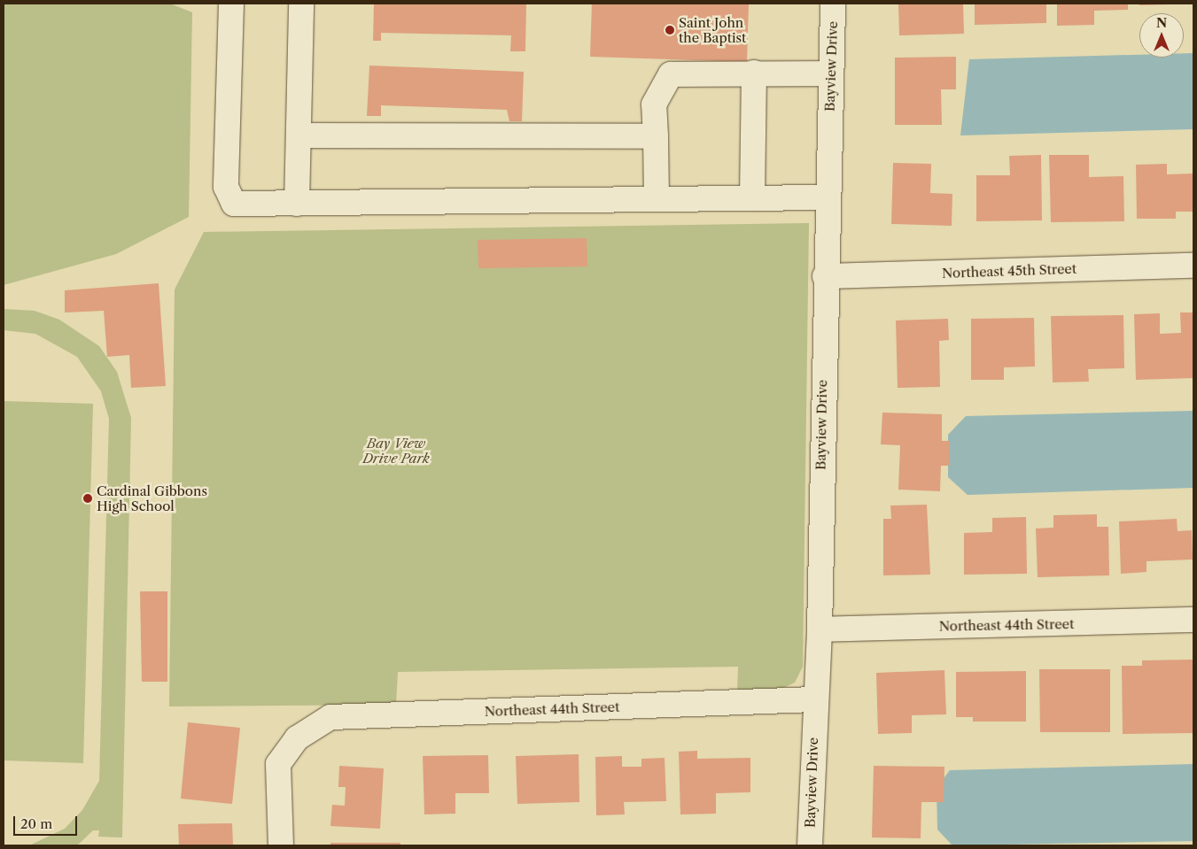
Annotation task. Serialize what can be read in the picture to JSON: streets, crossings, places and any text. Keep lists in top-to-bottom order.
{
  "streets": {
    "street": ["Bayview Drive", "Northeast 45th Street", "Northeast 44th Street"]
  },
  "crossings": [
    ["Bayview Drive", "Northeast 45th Street"],
    ["Bayview Drive", "Northeast 44th Street"]
  ],
  "parks": ["Bay View Drive Park"],
  "places": ["Saint John the Baptist", "Cardinal Gibbons High School"],
  "scale_bar": "20 m",
  "north": "top"
}
